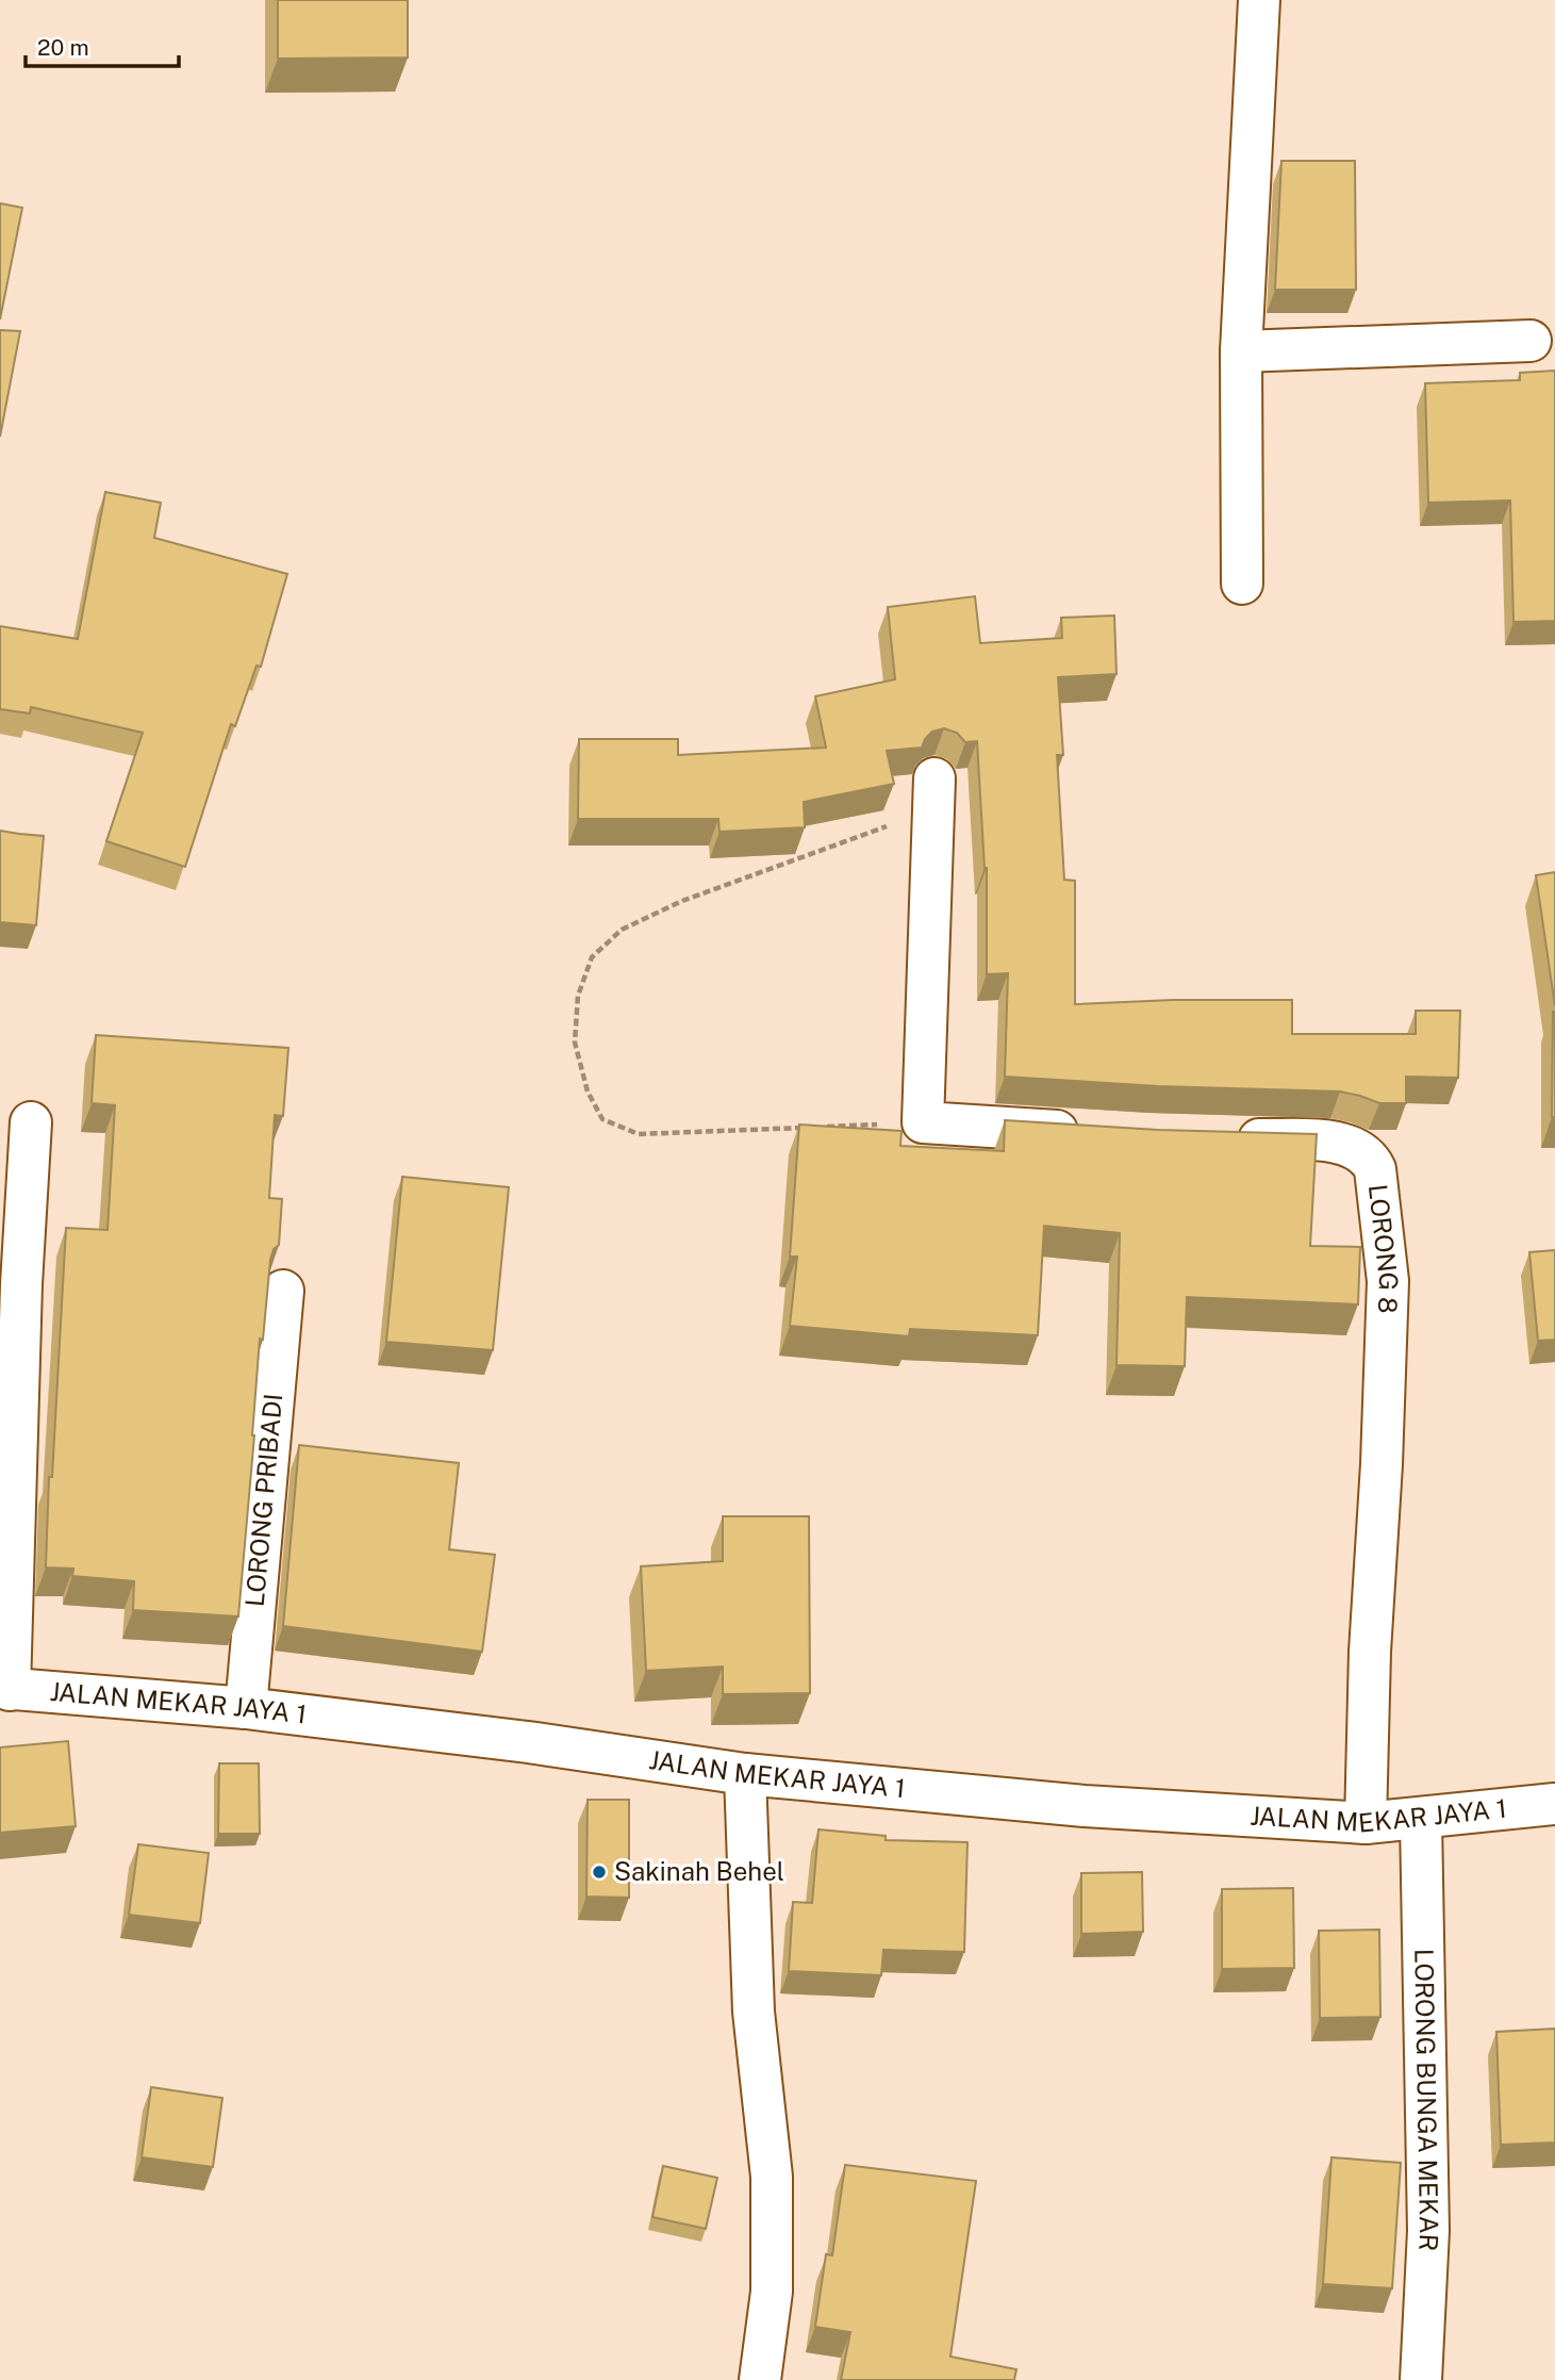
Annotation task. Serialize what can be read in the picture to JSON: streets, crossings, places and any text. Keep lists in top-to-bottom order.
{
  "streets": {
    "street": [
      "LORONG 8",
      "LORONG PRIBADI",
      "JALAN MEKAR JAYA 1",
      "LORONG BUNGA MEKAR"
    ]
  },
  "crossings": [
    ["LORONG 8", "JALAN MEKAR JAYA 1"],
    ["LORONG PRIBADI", "JALAN MEKAR JAYA 1"],
    ["JALAN MEKAR JAYA 1", "LORONG BUNGA MEKAR"]
  ],
  "places": ["Sakinah Behel"],
  "scale_bar": "20 m"
}
